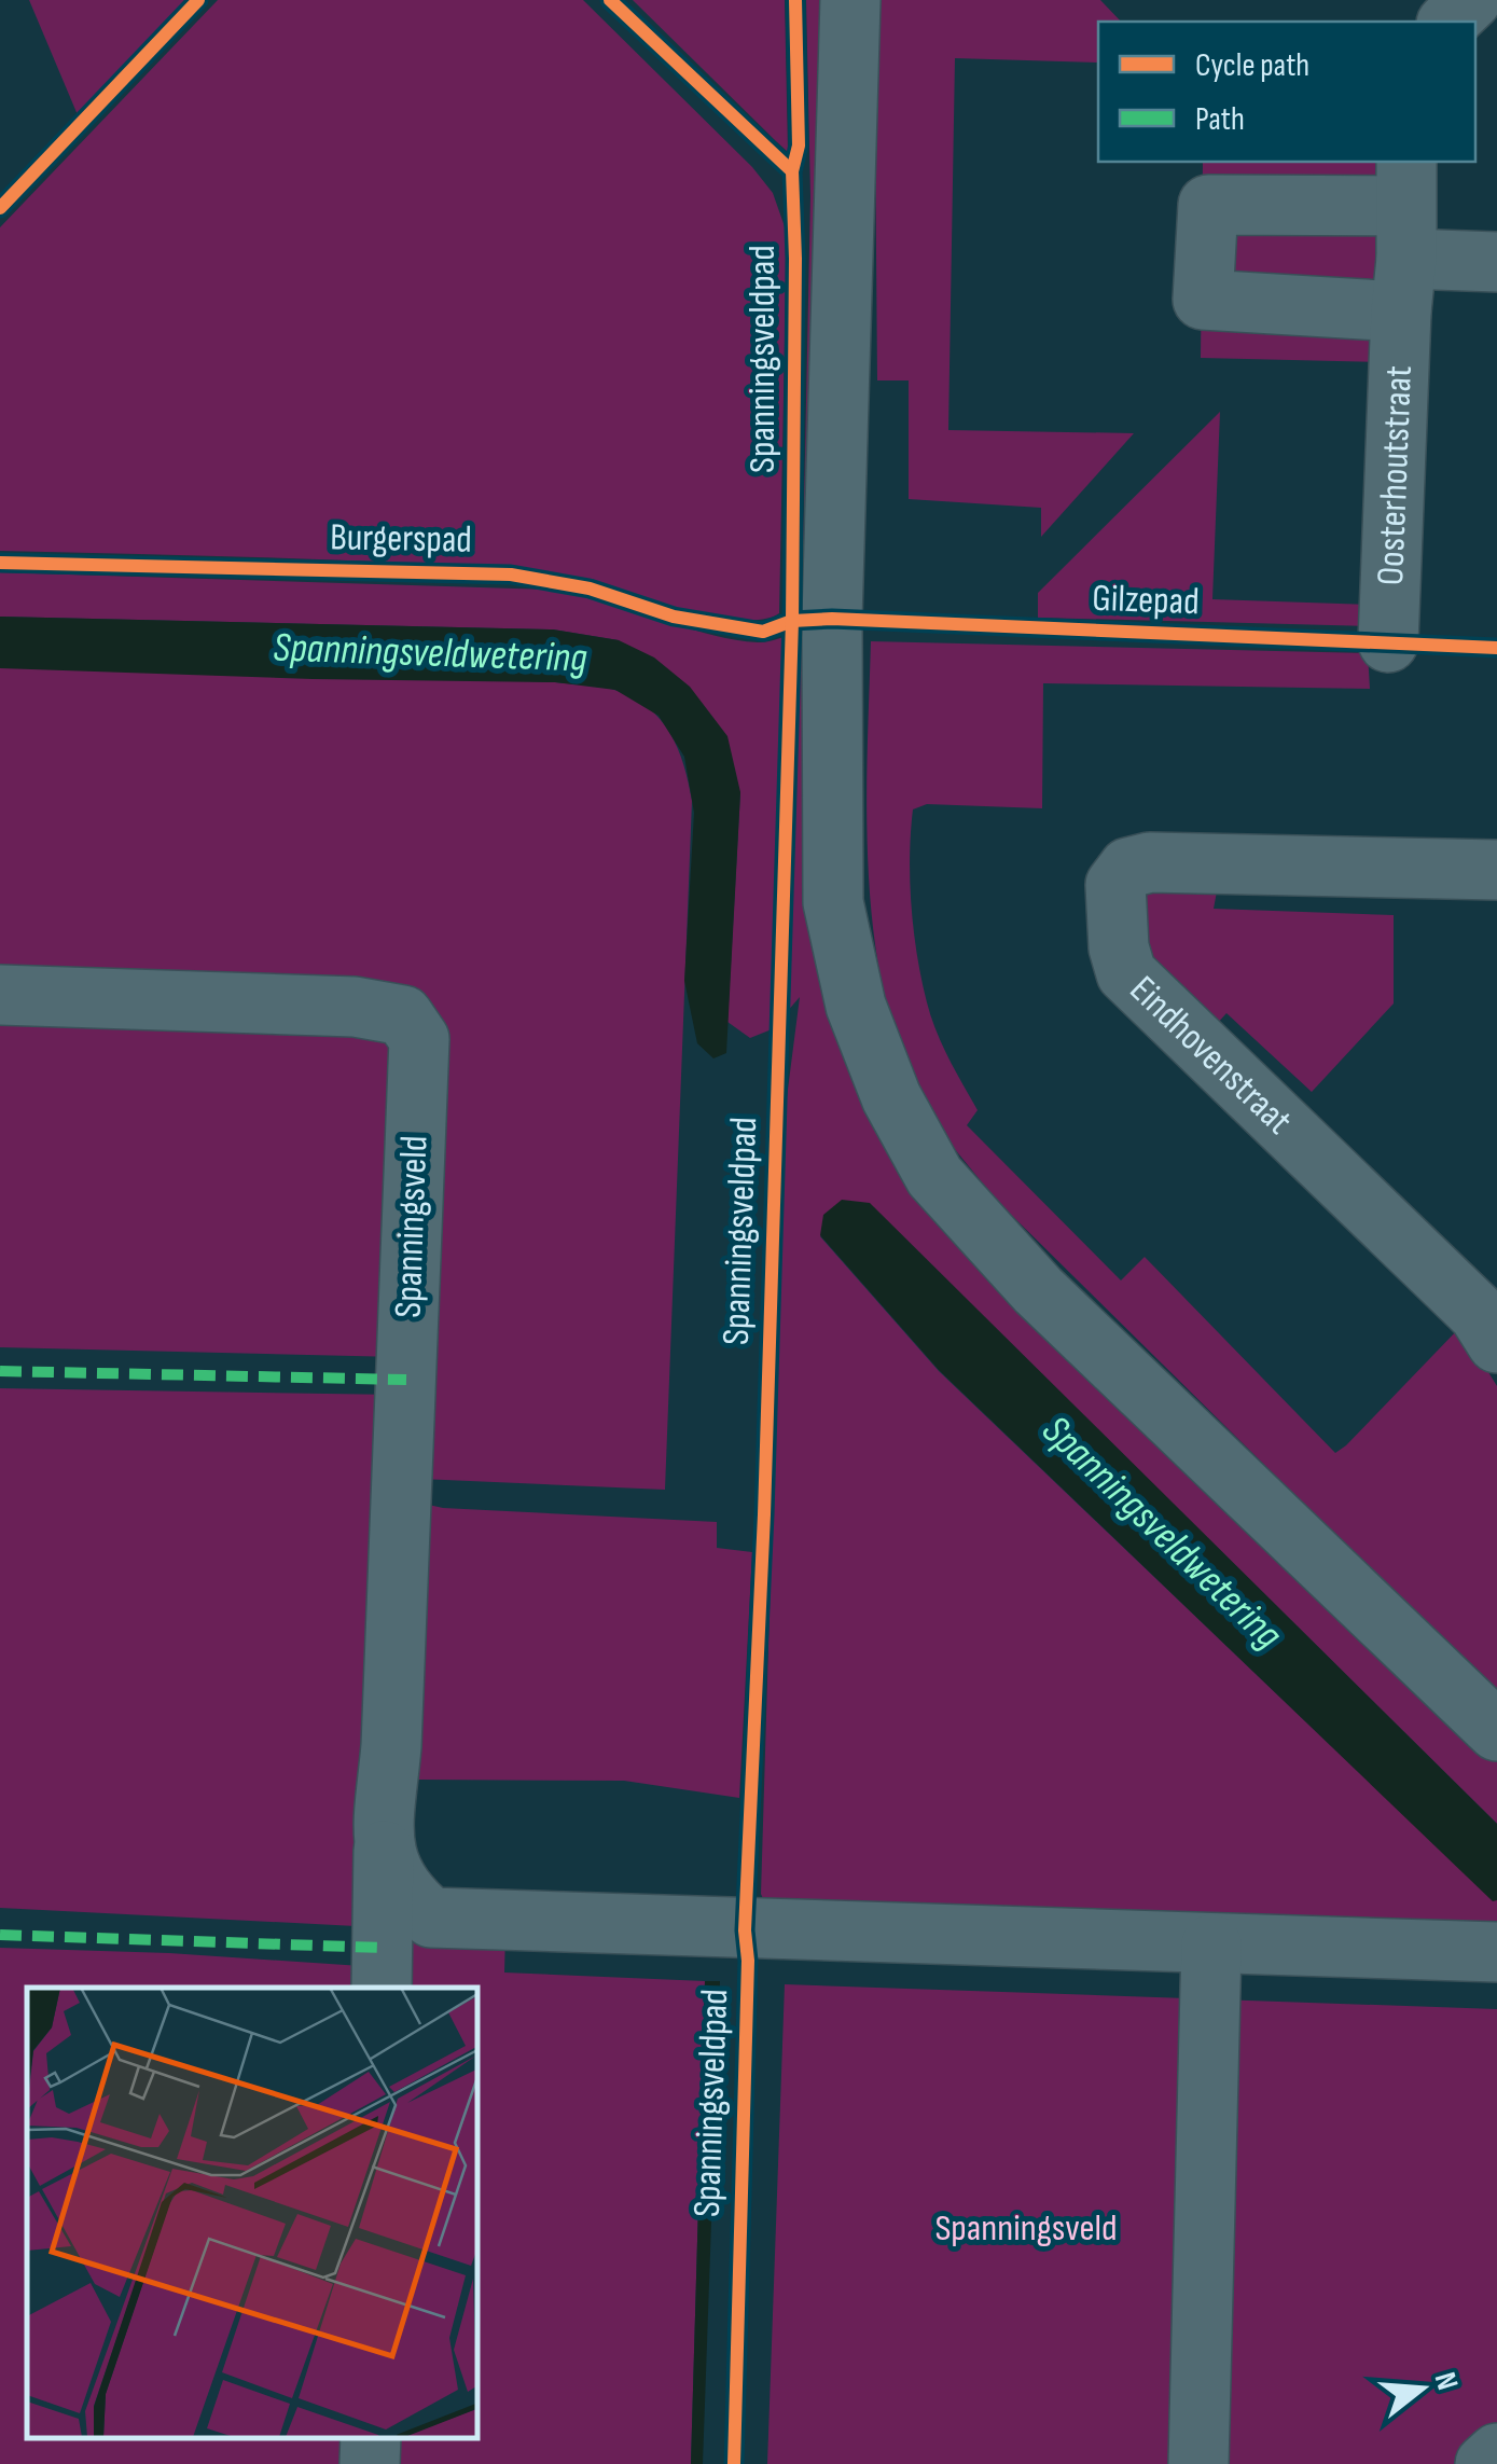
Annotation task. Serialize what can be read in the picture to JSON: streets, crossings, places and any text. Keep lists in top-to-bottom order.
{
  "streets": {
    "street": ["Oosterhoutstraat", "Eindhovenstraat", "Spanningsveld"],
    "cycle path": ["Spanningsveldpad", "Burgerspad"]
  },
  "water": ["Spanningsveldwetering"],
  "parks": ["Spanningsveld"],
  "legend": ["Cycle path", "Path"],
  "north": "right"
}
